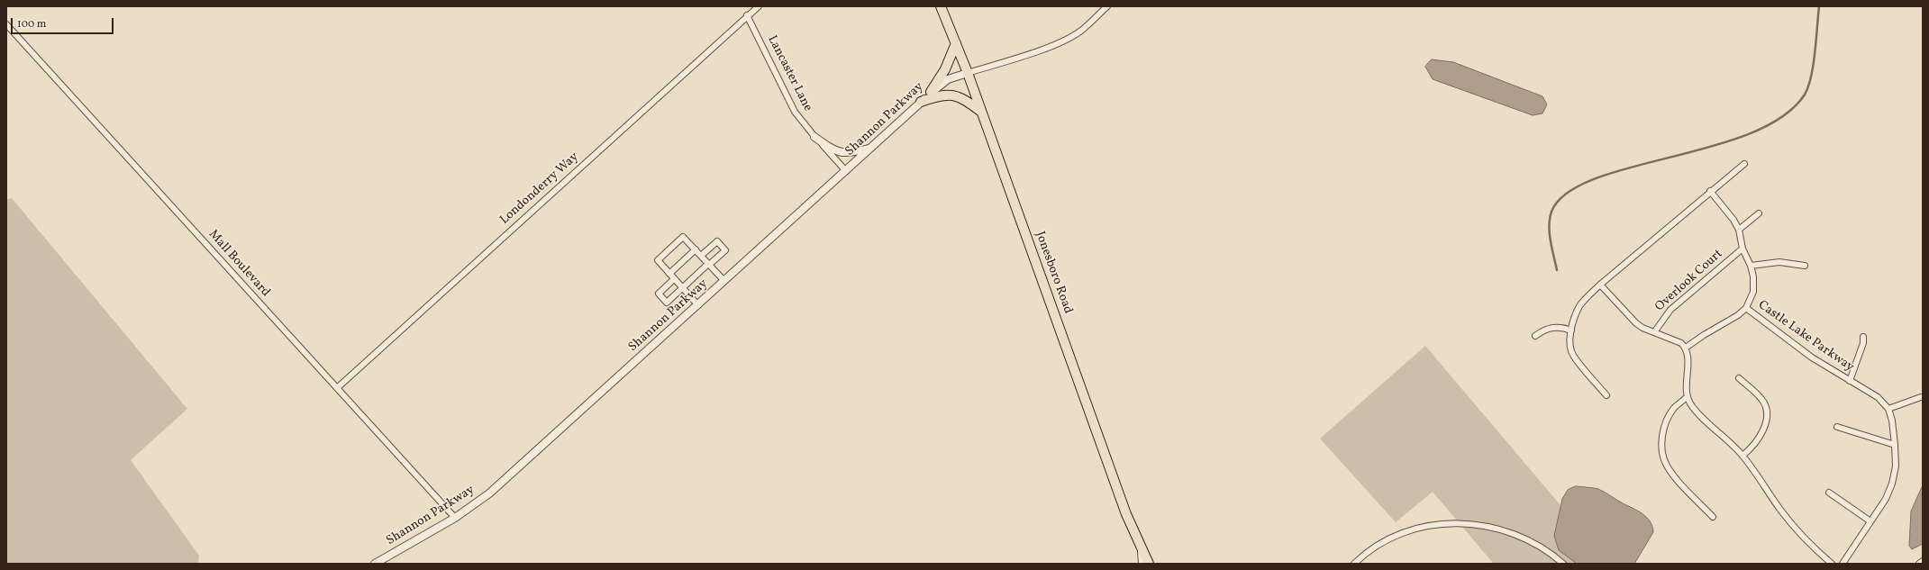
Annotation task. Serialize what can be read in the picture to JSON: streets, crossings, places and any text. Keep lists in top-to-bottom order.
{
  "streets": {
    "main road": ["Jonesboro Road"],
    "street": [
      "Lancaster Lane",
      "Shannon Parkway",
      "Londonderry Way",
      "Mall Boulevard",
      "Overlook Court",
      "Castle Lake Parkway"
    ]
  },
  "crossings": [
    ["Lancaster Lane", "Shannon Parkway"],
    ["Lancaster Lane", "Londonderry Way"],
    ["Shannon Parkway", "Mall Boulevard"],
    ["Shannon Parkway", "Jonesboro Road"],
    ["Londonderry Way", "Mall Boulevard"]
  ],
  "scale_bar": "100 m"
}
